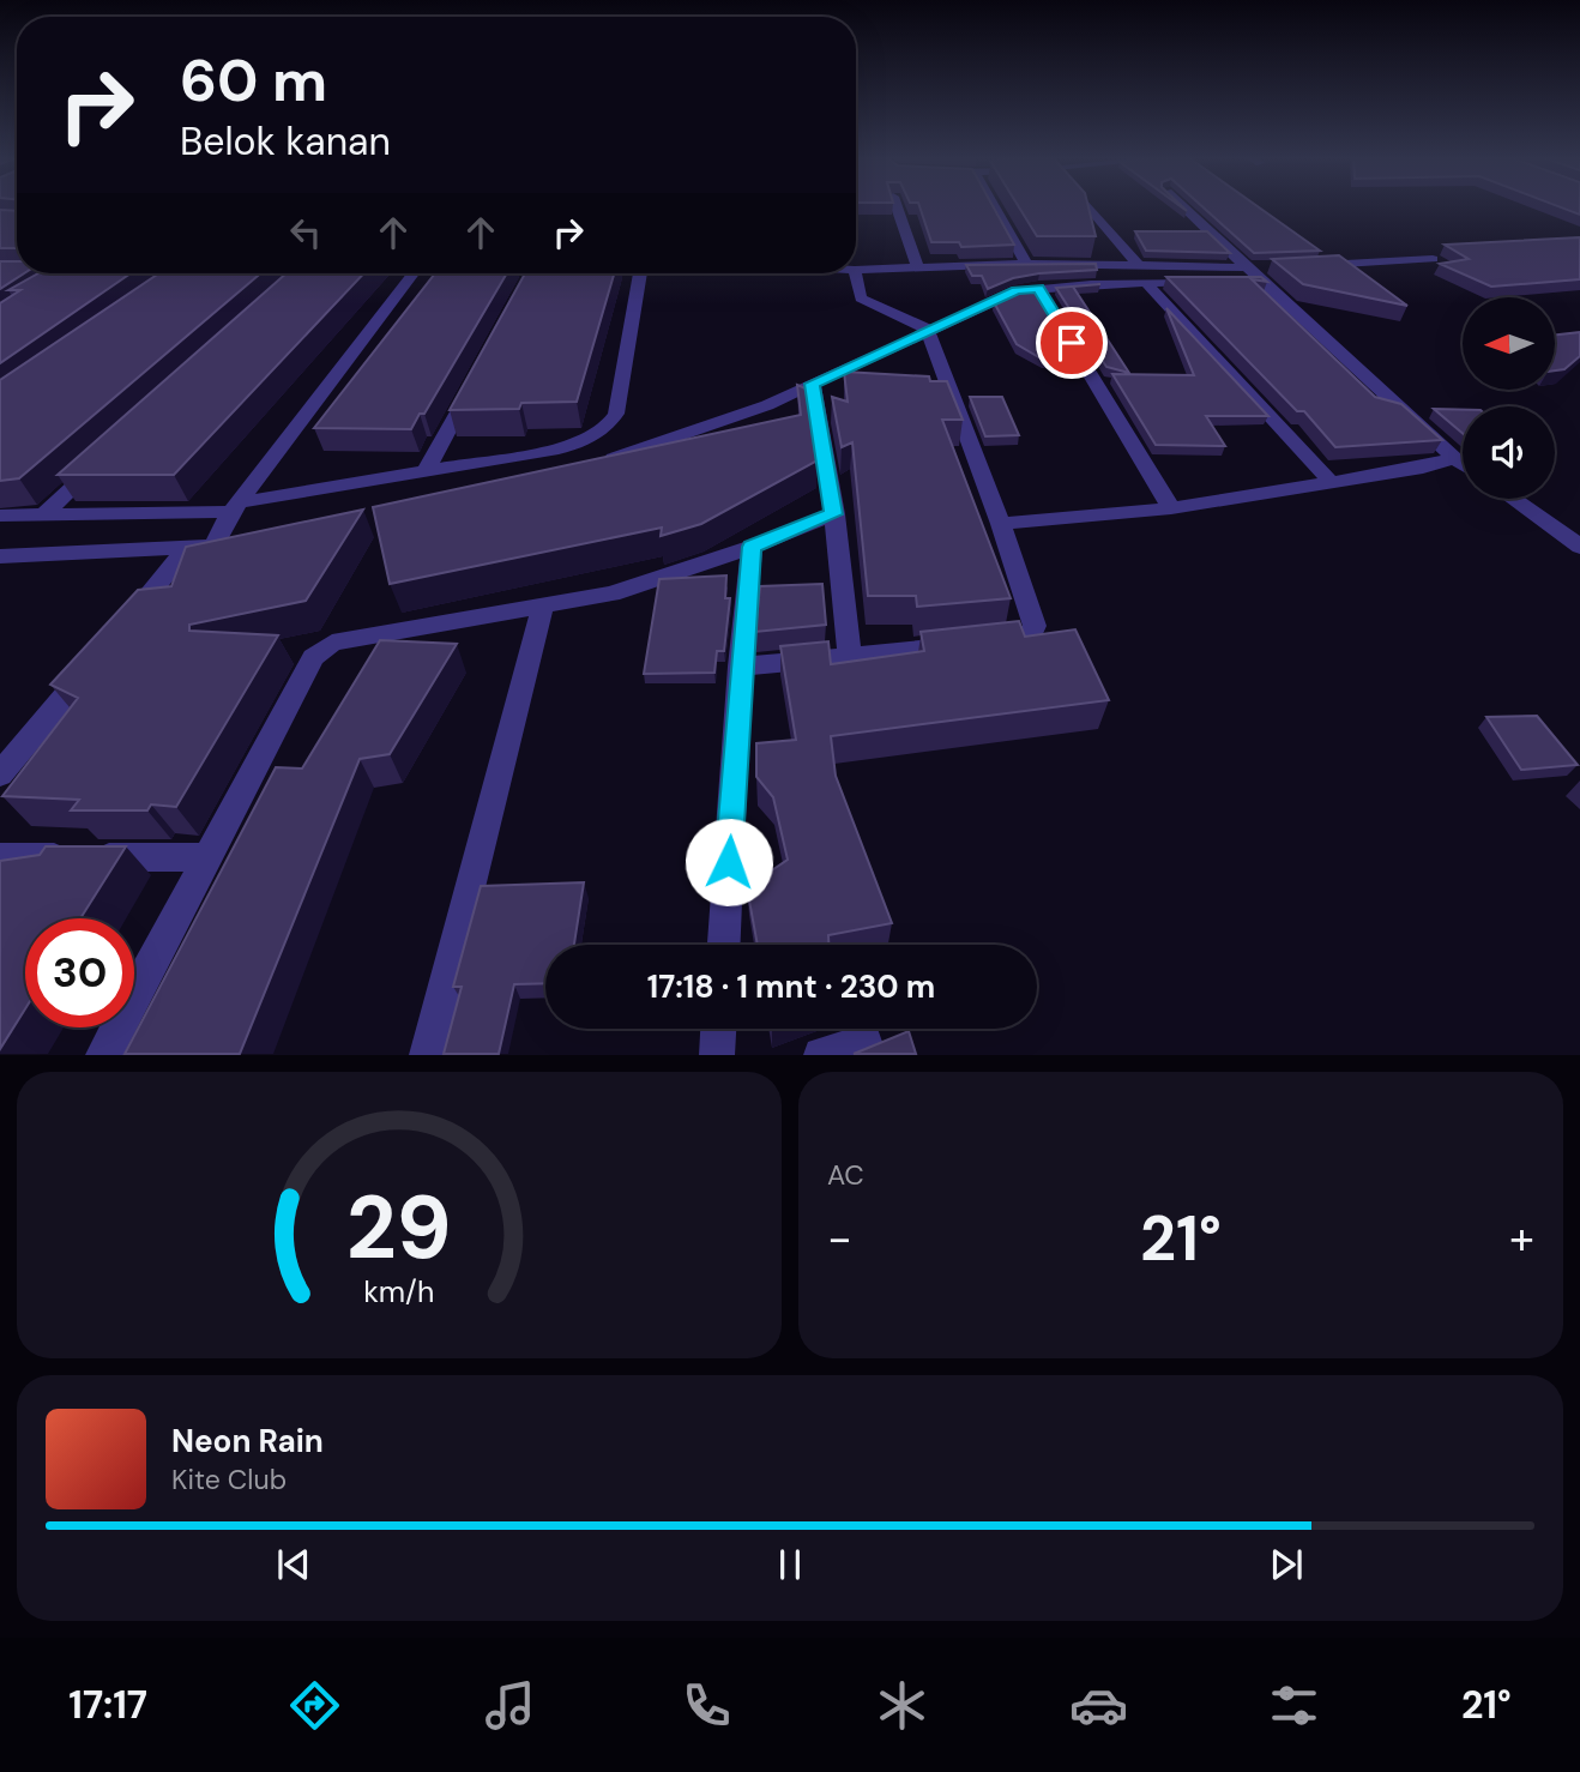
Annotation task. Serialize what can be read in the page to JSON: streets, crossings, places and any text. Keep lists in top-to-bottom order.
{
  "north": "left",
  "page": {
    "turn": ["60 m", "Belok kanan"],
    "limit": "30",
    "trip": "17:18 · 1 mnt · 230 m",
    "tile": "AC",
    "heat": ["−", "21°", "+"],
    "song": ["Neon Rain", "Kite Club"],
    "tabs": ["17:17", "21°"],
    "gauge": ["29", "km/h"]
  }
}
